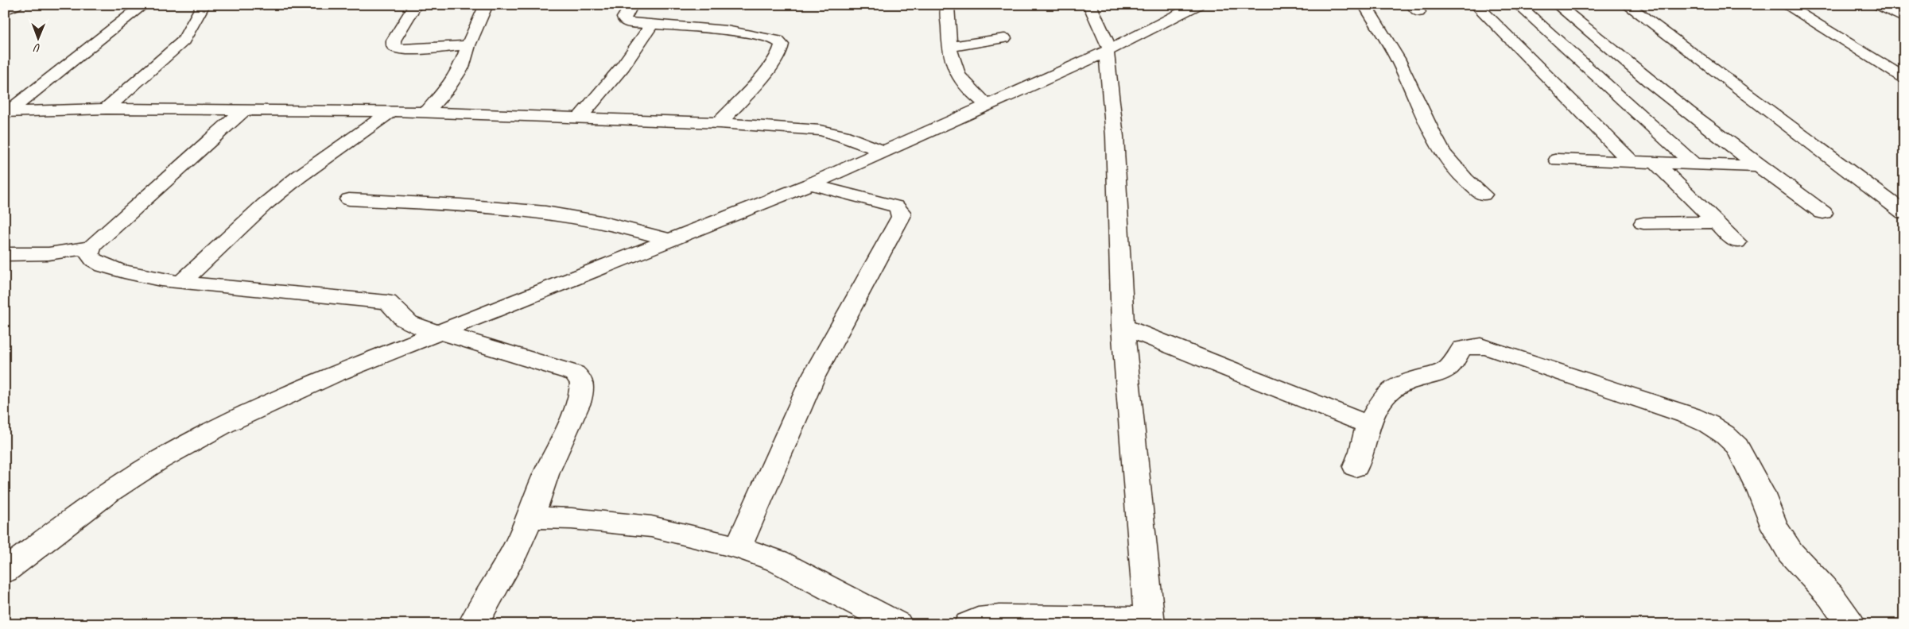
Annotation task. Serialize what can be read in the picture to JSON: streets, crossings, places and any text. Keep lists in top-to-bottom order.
{
  "north": "bottom"
}
